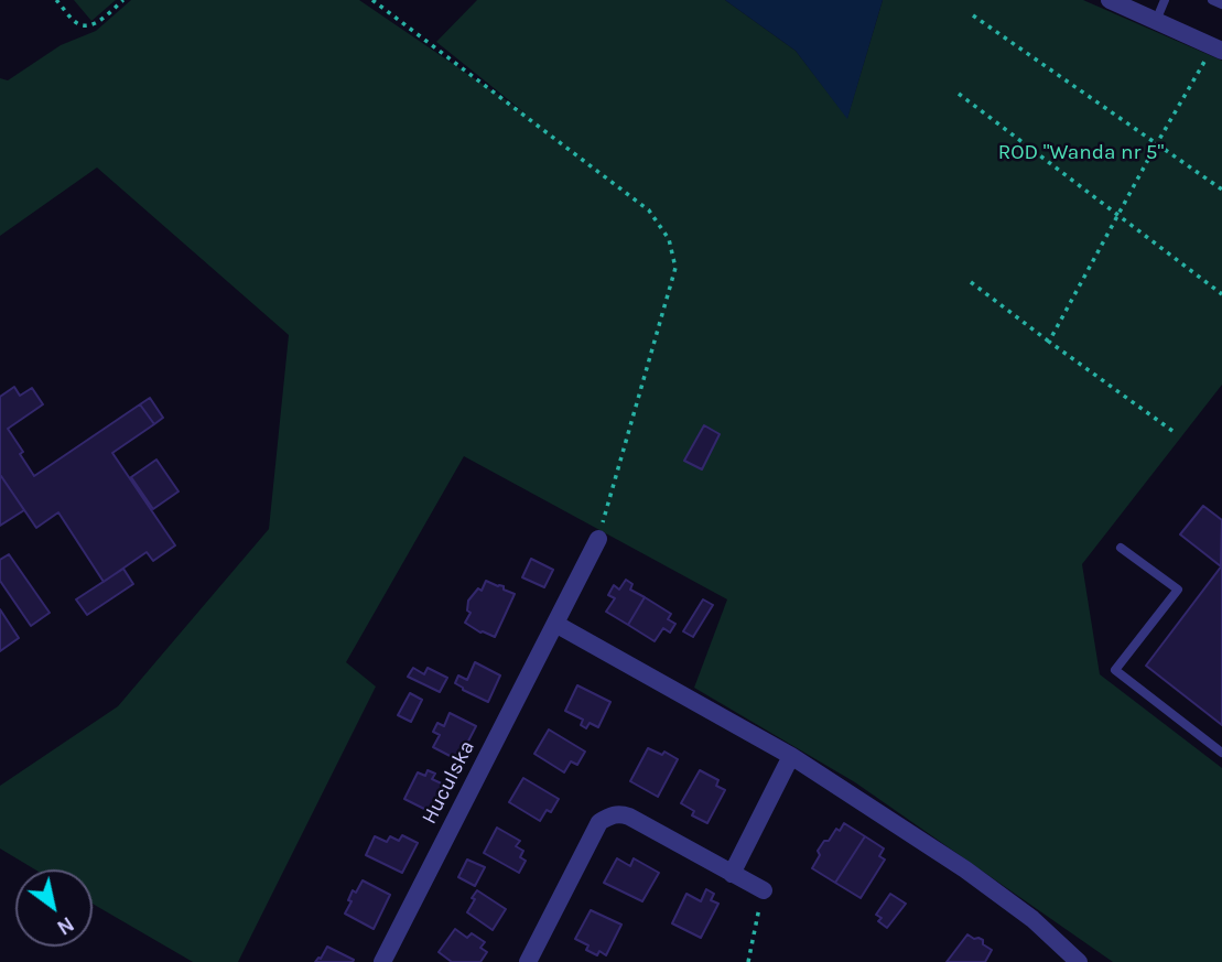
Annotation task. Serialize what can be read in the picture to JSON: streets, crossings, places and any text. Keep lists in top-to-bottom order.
{
  "streets": {
    "street": ["Huculska"]
  },
  "parks": ["ROD \"Wanda nr 5\""],
  "north": "bottom right"
}
